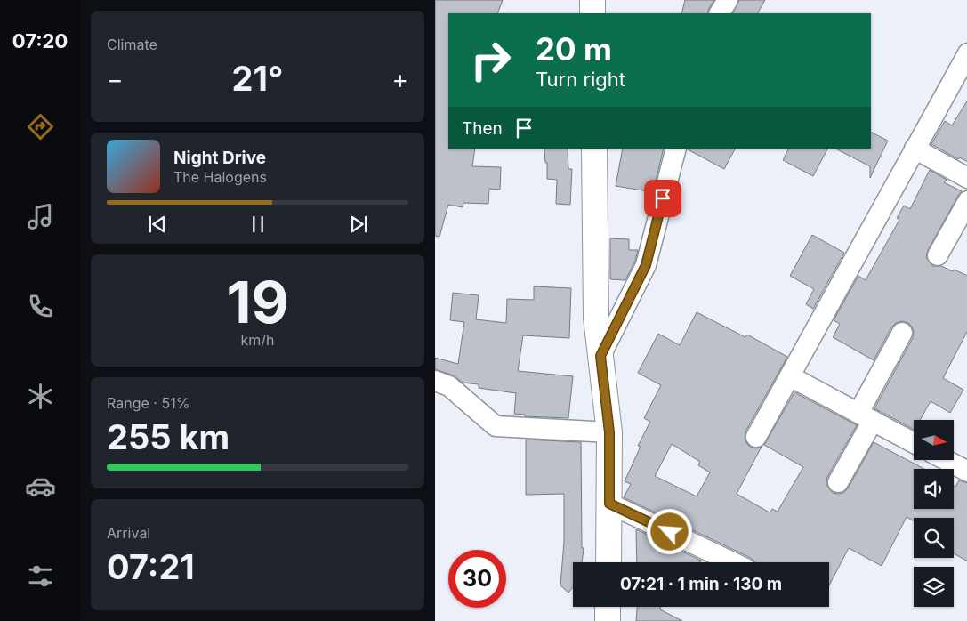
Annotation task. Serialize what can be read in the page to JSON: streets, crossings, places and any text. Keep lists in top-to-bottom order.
{
  "north": "right",
  "page": {
    "tabs": "07:20",
    "tile": [
      "Climate",
      ["19", "km/h"],
      ["Range · 51%", "255 km"],
      ["Arrival", "07:21"]
    ],
    "turn": ["20 m", "Turn right"],
    "heat": ["−", "21°", "+"],
    "then": "Then",
    "song": ["Night Drive", "The Halogens"],
    "limit": "30",
    "trip": "07:21 · 1 min · 130 m"
  }
}
